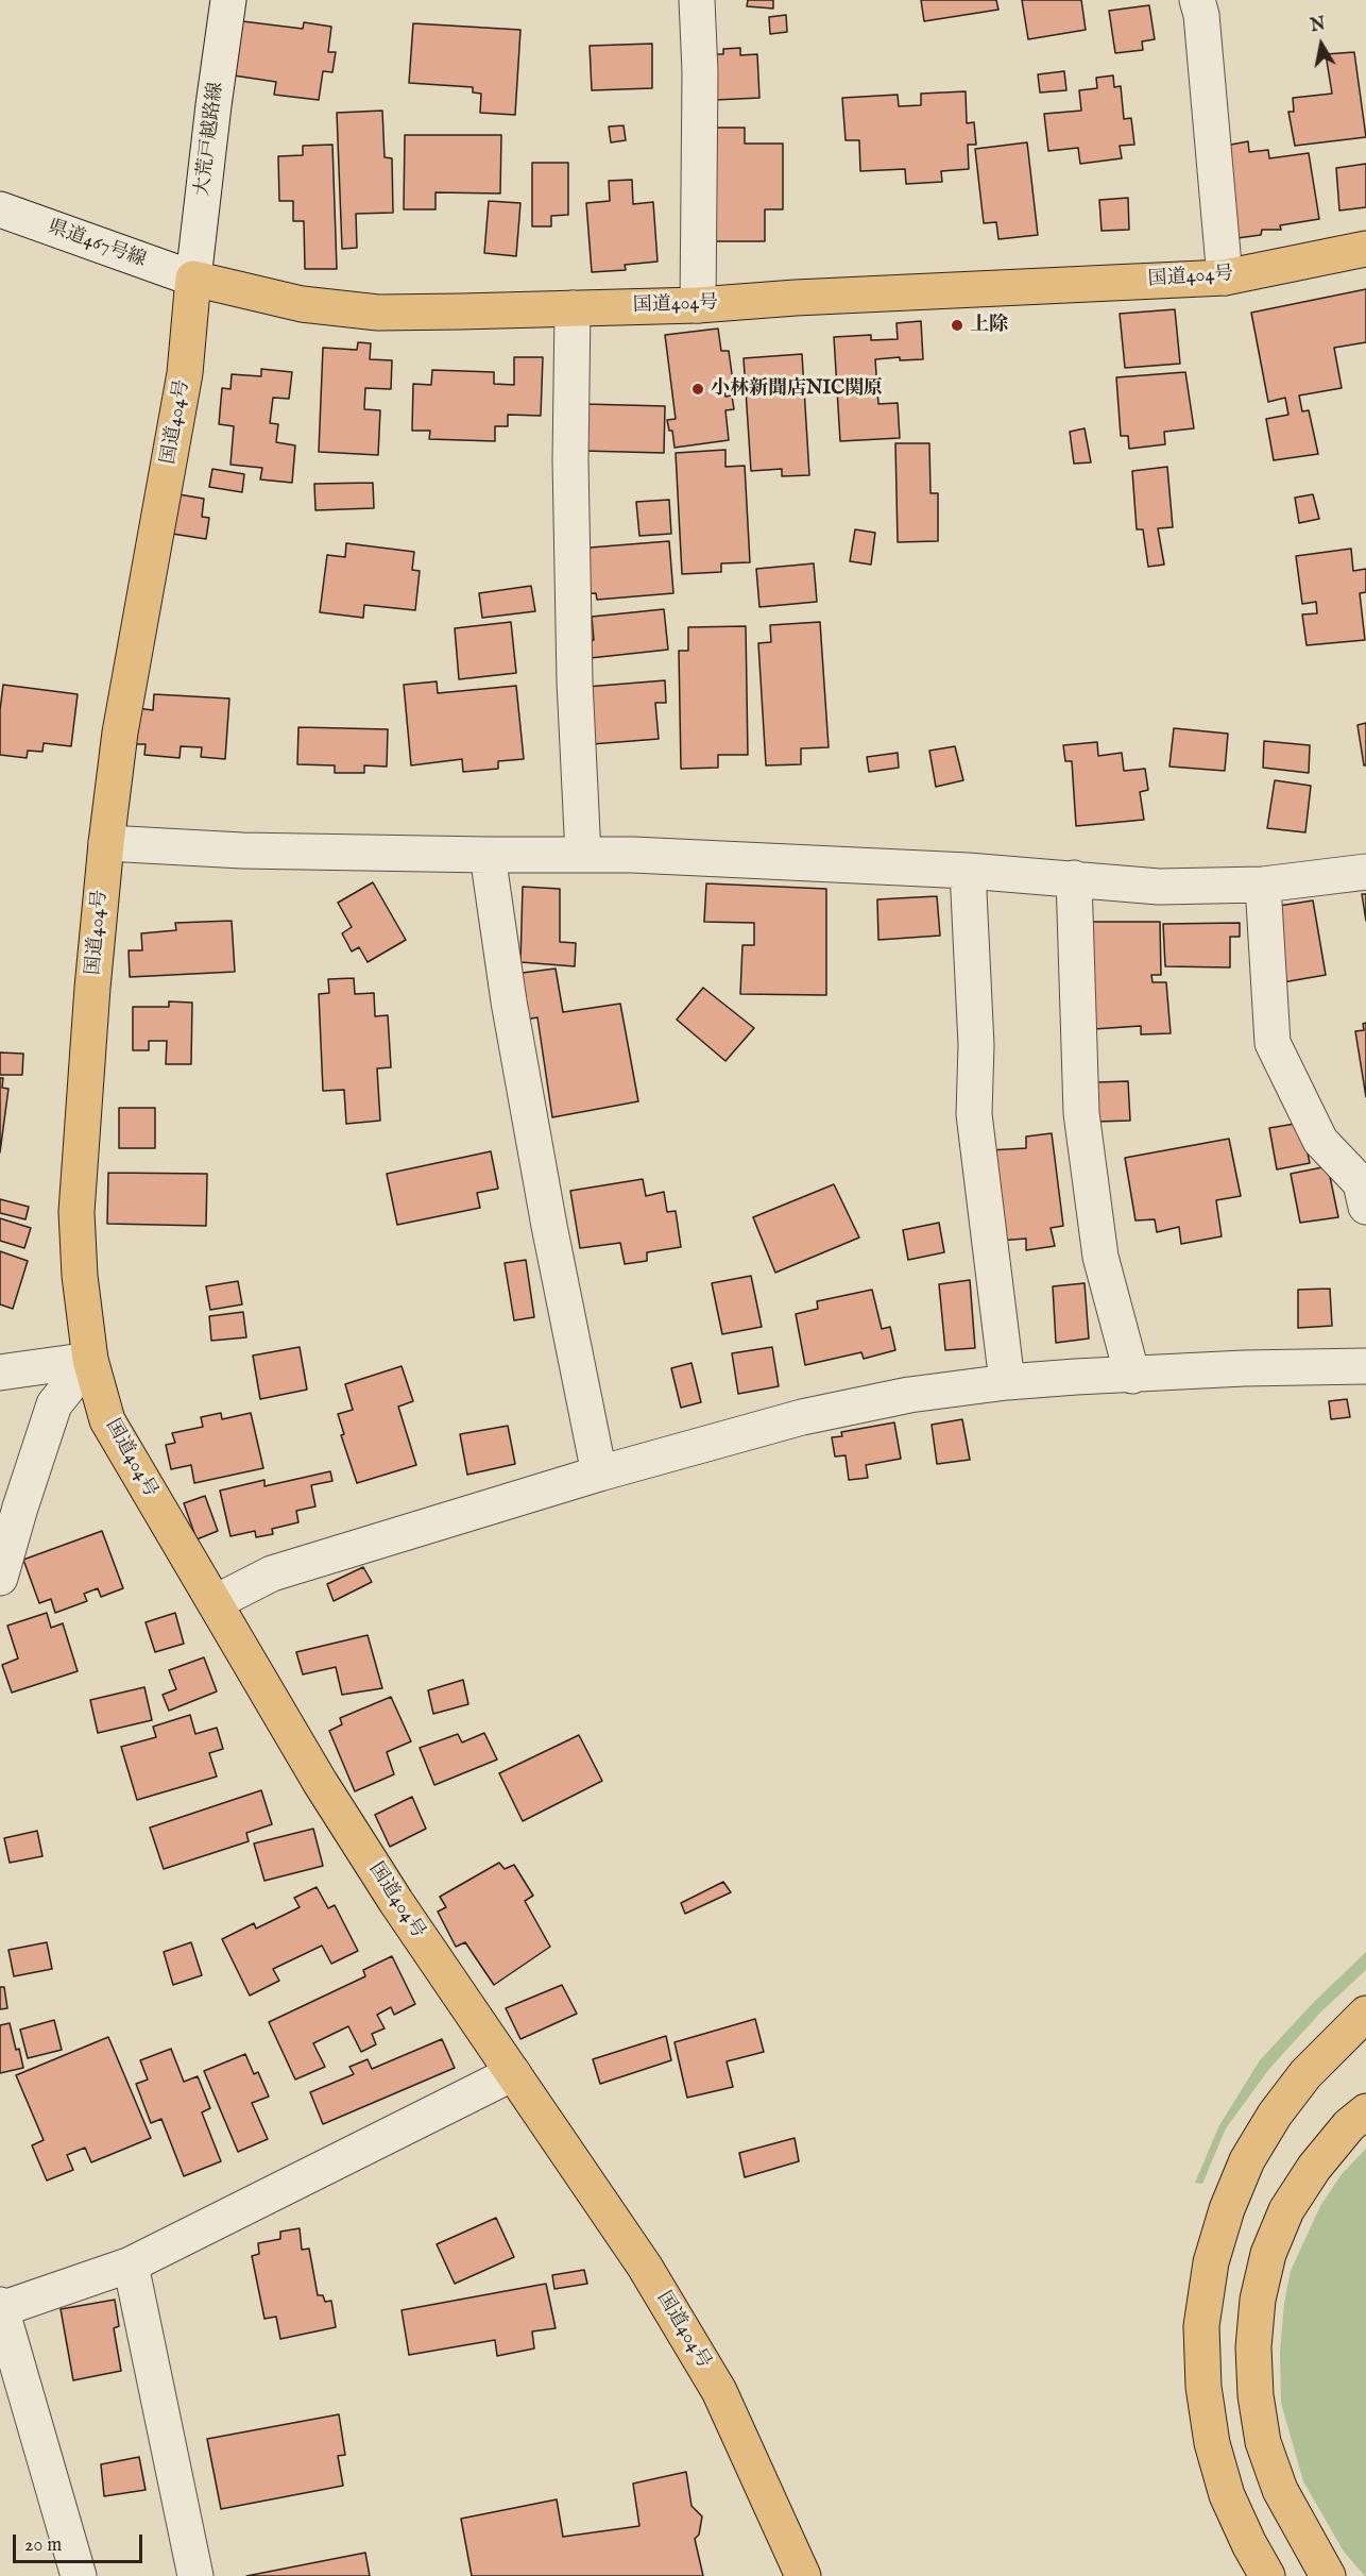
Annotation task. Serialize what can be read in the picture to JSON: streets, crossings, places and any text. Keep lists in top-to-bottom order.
{
  "streets": {
    "highway": ["国道404号"],
    "street": ["大荒戸越路線", "県道467号線"]
  },
  "crossings": [
    ["大荒戸越路線", "県道467号線"],
    ["大荒戸越路線", "国道404号"],
    ["県道467号線", "国道404号"]
  ],
  "places": ["上除", "小林新聞店NIC関原"],
  "scale_bar": "20 m",
  "north": "top"
}
